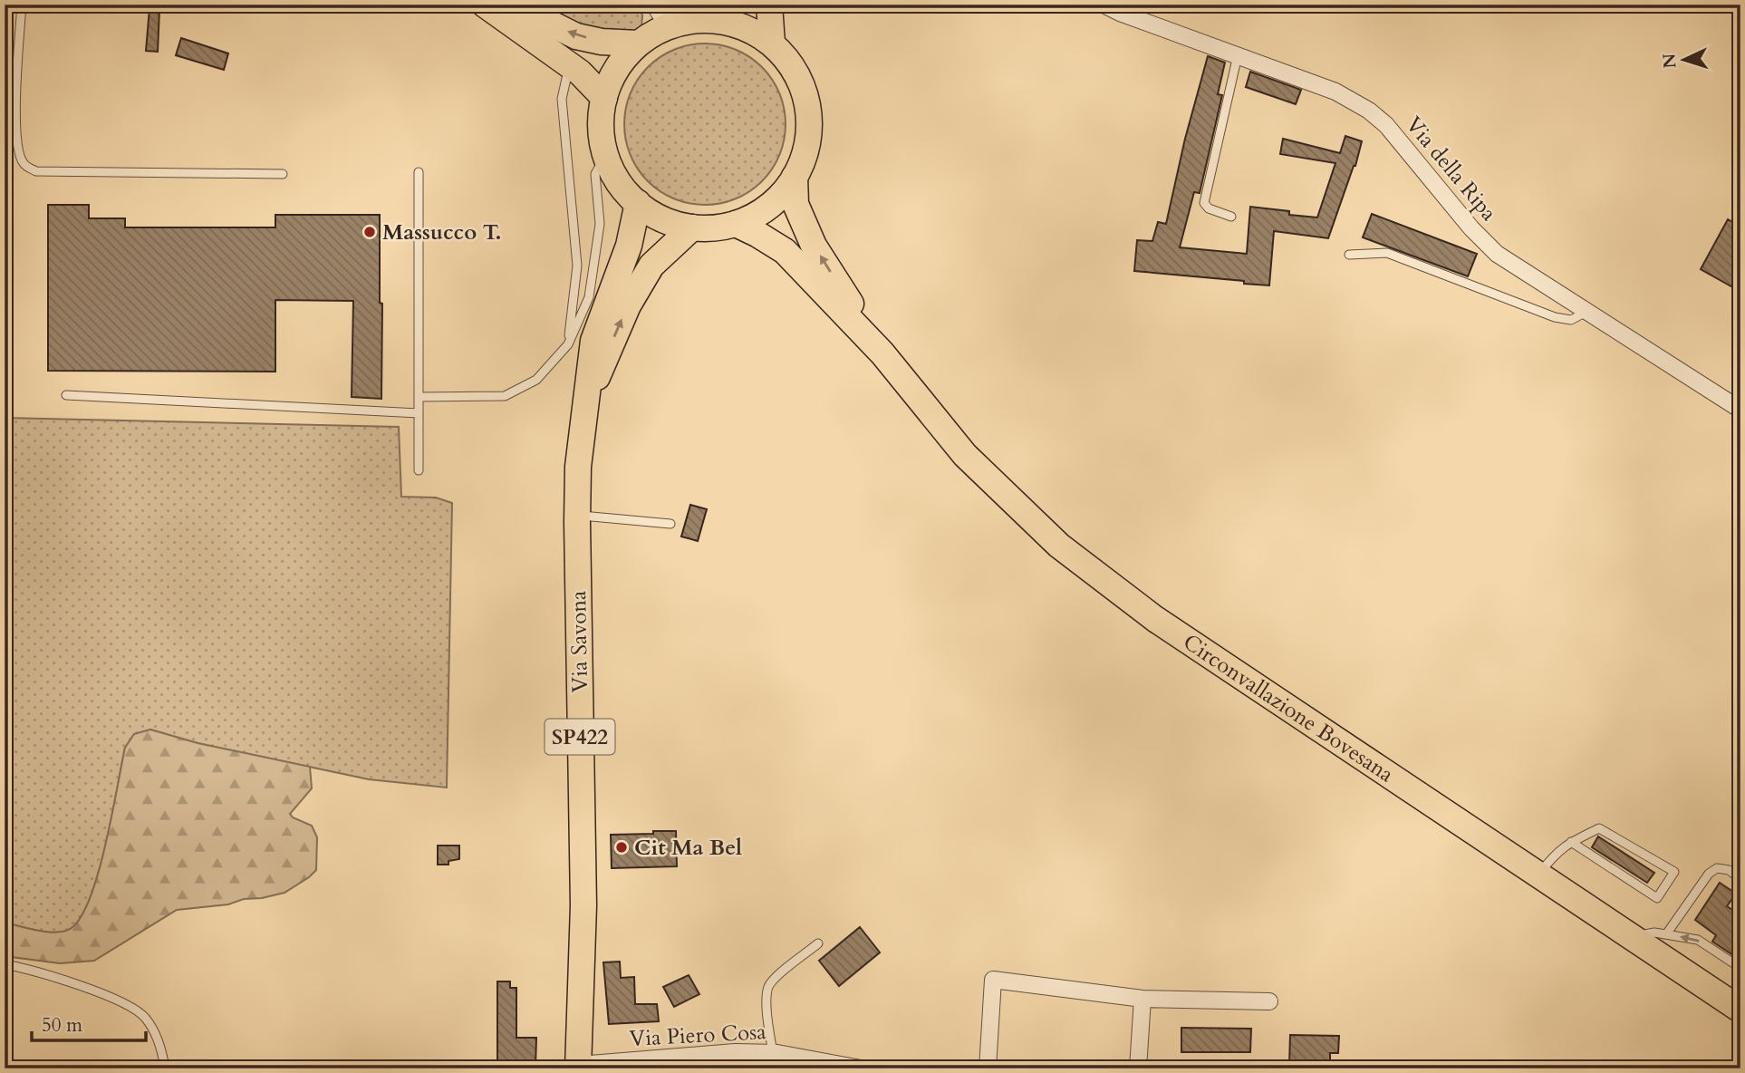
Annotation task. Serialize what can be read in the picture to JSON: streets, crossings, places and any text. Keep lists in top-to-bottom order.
{
  "streets": {
    "main road": ["Via Savona", "Circonvallazione Bovesana", "SP422"],
    "street": ["Via della Ripa", "Via Piero Cosa"]
  },
  "crossings": [
    ["Via Savona", "Circonvallazione Bovesana"],
    ["Via Savona", "Via Piero Cosa"]
  ],
  "places": ["Massucco T.", "Cit Ma Bel"],
  "scale_bar": "50 m",
  "north": "left"
}
